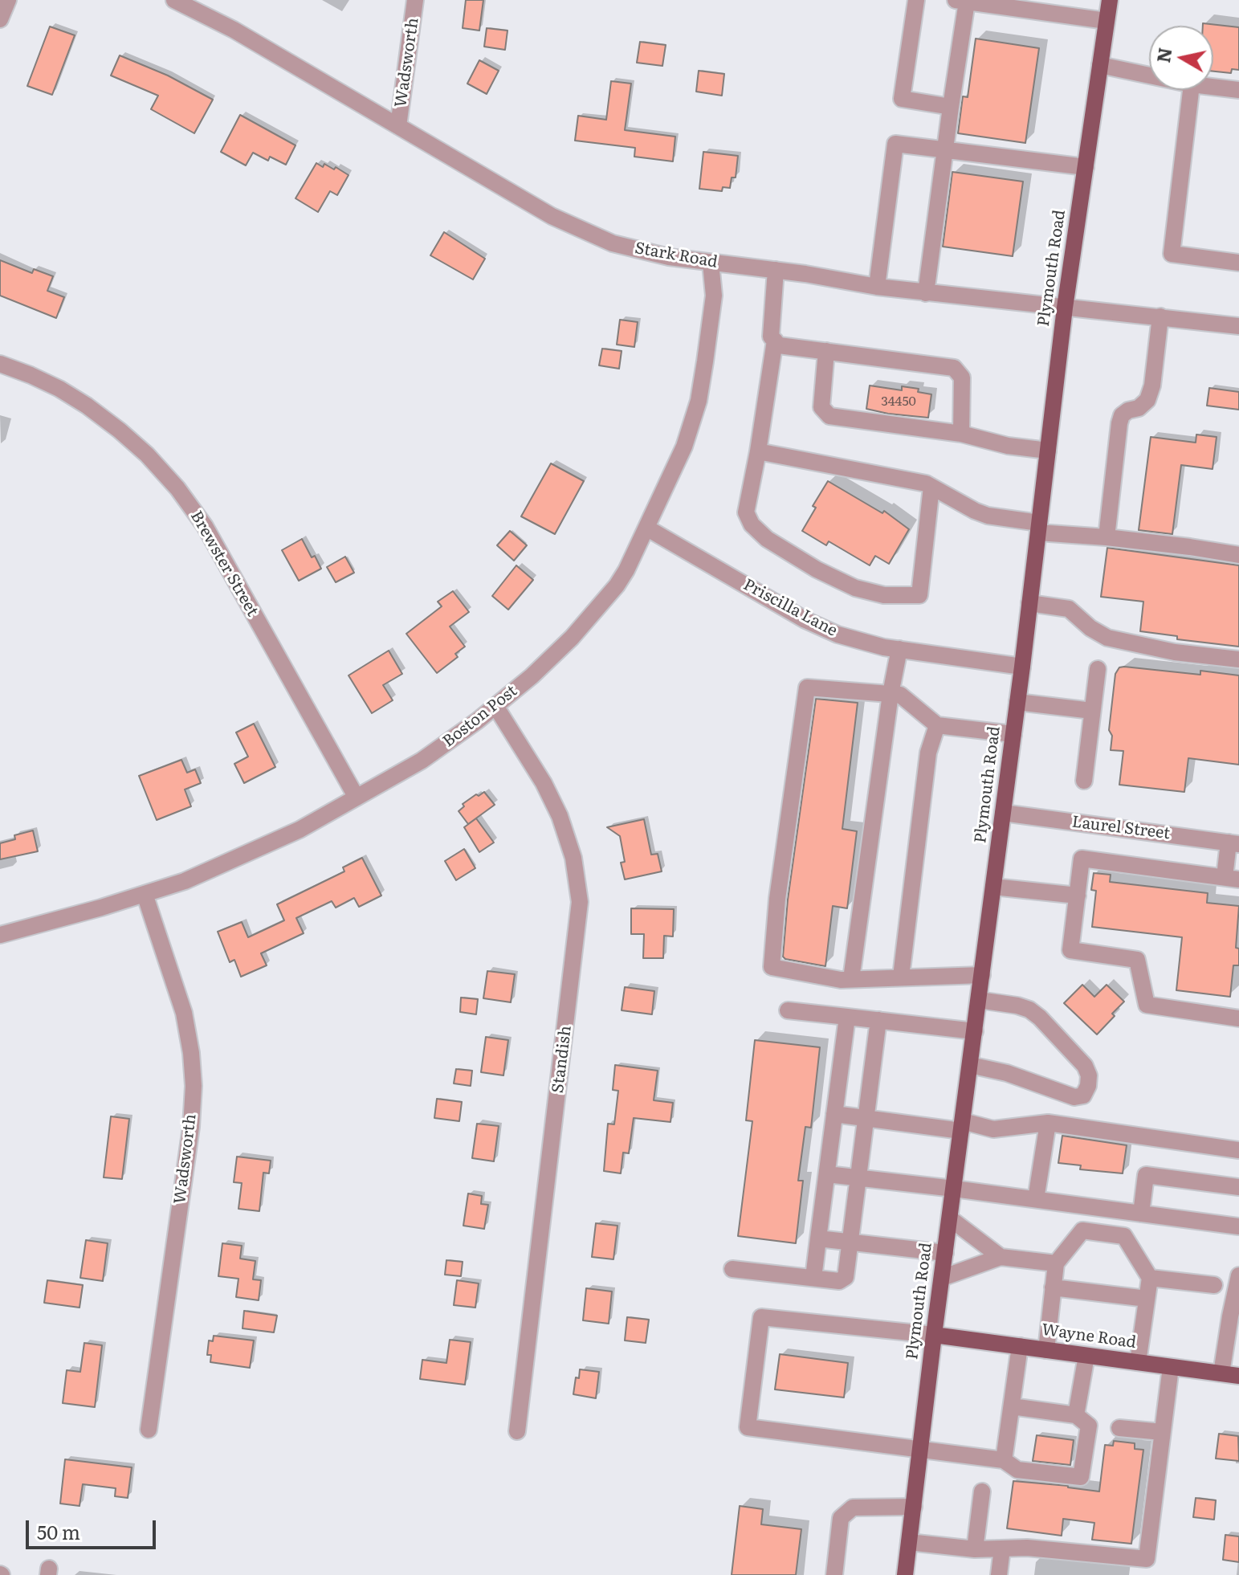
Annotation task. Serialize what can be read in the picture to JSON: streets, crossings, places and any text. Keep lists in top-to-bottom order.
{
  "streets": {
    "main road": ["Plymouth Road", "Wayne Road"],
    "street": [
      "Wadsworth",
      "Stark Road",
      "Brewster Street",
      "Priscilla Lane",
      "Boston Post",
      "Laurel Street",
      "Standish"
    ]
  },
  "crossings": [
    ["Wadsworth", "Stark Road"],
    ["Wadsworth", "Boston Post"],
    ["Stark Road", "Plymouth Road"],
    ["Stark Road", "Boston Post"],
    ["Plymouth Road", "Priscilla Lane"],
    ["Plymouth Road", "Laurel Street"],
    ["Plymouth Road", "Wayne Road"],
    ["Brewster Street", "Boston Post"],
    ["Priscilla Lane", "Boston Post"],
    ["Boston Post", "Standish"]
  ],
  "house_numbers": ["34450"],
  "scale_bar": "50 m",
  "north": "left"
}
